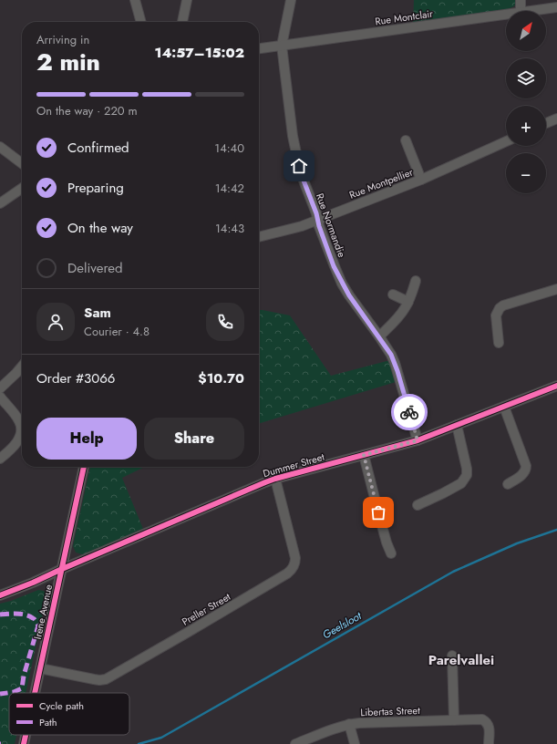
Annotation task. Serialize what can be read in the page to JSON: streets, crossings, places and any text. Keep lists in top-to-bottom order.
{
  "streets": {
    "street": [
      "Rue Montclair",
      "Rue Montpellier",
      "Rue Normandie",
      "Dummer Street",
      "Preller Street",
      "Irene Avenue",
      "Libertas Street"
    ]
  },
  "crossings": [
    ["Rue Montclair", "Rue Normandie"],
    ["Rue Montpellier", "Rue Normandie"],
    ["Rue Normandie", "Dummer Street"],
    ["Dummer Street", "Preller Street"],
    ["Dummer Street", "Irene Avenue"],
    ["Preller Street", "Irene Avenue"]
  ],
  "districts": ["Parelvallei"],
  "water": ["Geelsloot"],
  "legend": ["Cycle path", "Path"],
  "north": "top right",
  "page": {
    "map_buttons": ["+", "−"],
    "heading": ["2 min", "Arriving in", "14:57–15:02"],
    "panel": [
      "Sam",
      "Courier · 4.8",
      "Order #3066",
      "$10.70"
    ],
    "bar": "On the way · 220 m",
    "list": [
      ["Confirmed", "14:40"],
      ["Preparing", "14:42"],
      ["On the way", "14:43"],
      "Delivered"
    ],
    "buttons": ["Help", "Share"]
  }
}
